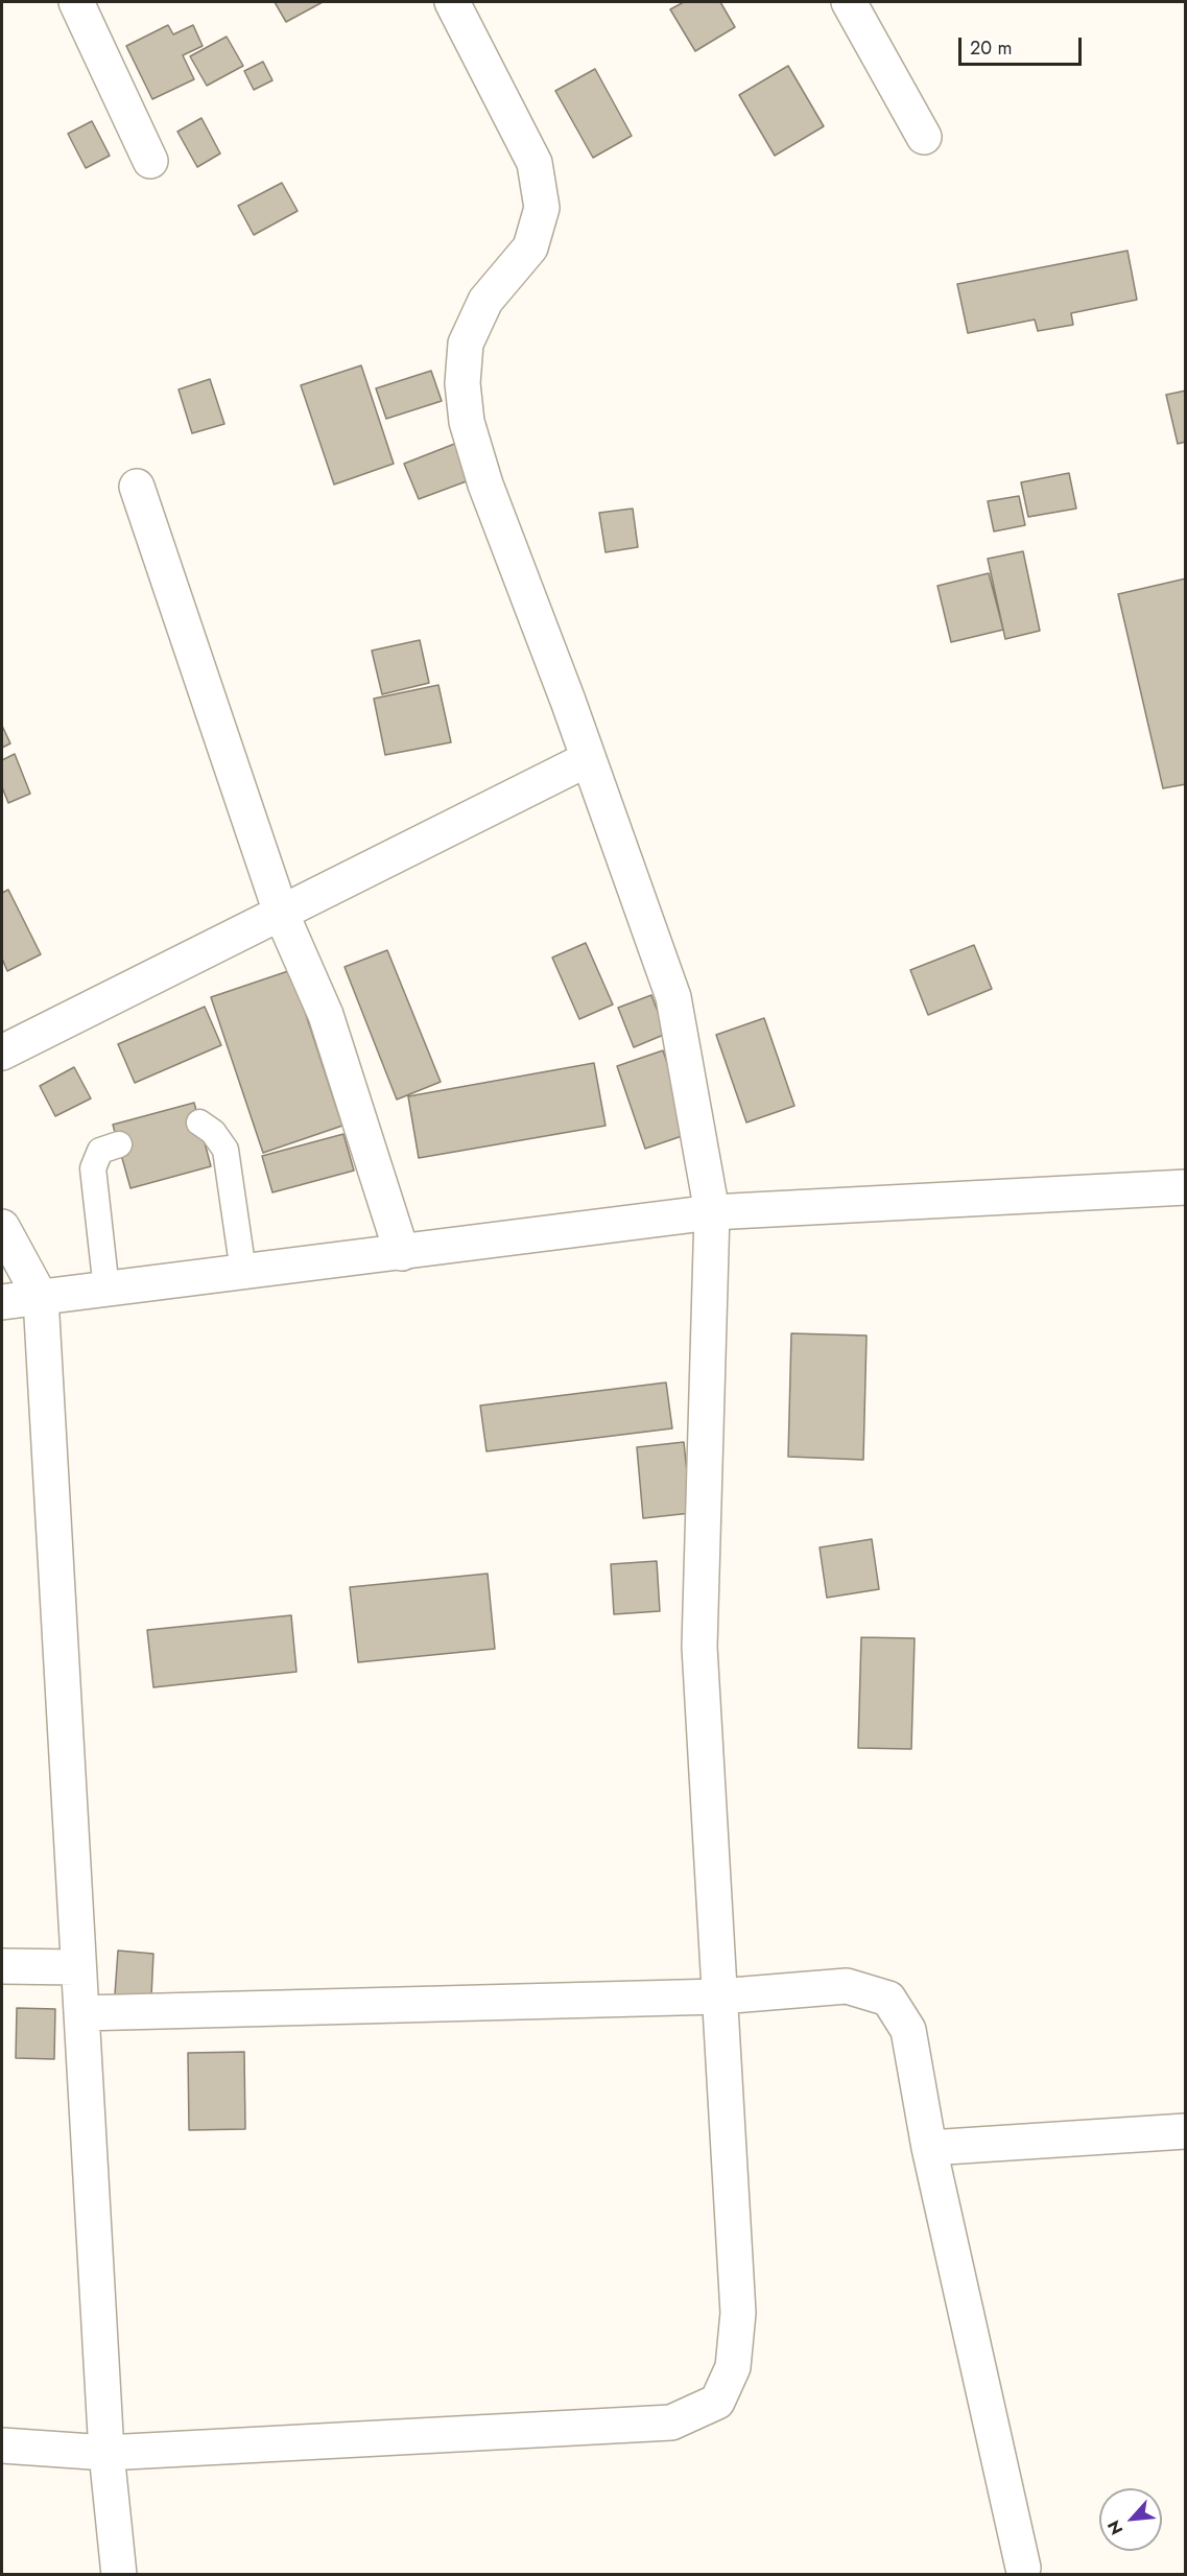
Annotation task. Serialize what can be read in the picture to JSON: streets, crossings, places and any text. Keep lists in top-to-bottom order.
{
  "scale_bar": "20 m",
  "north": "bottom left"
}
